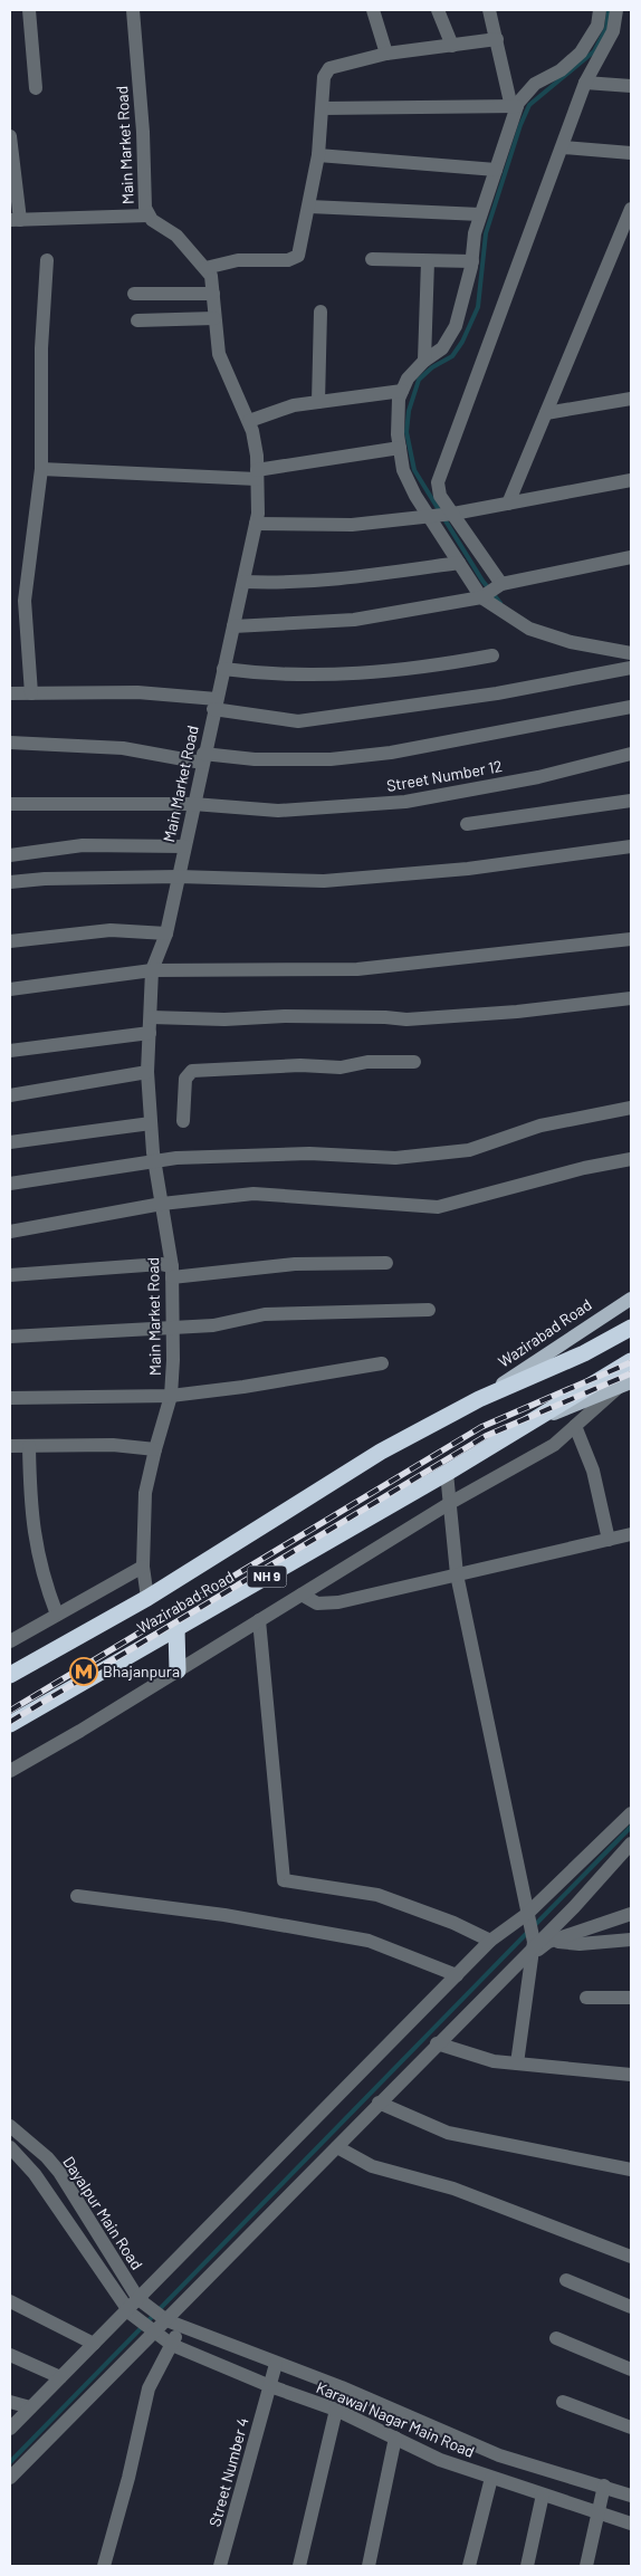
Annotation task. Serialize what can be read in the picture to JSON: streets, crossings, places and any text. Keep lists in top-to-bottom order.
{
  "streets": {
    "highway": ["Wazirabad Road", "NH 9"],
    "street": [
      "Main Market Road",
      "Street Number 12",
      "Dayalpur Main Road",
      "Karawal Nagar Main Road",
      "Street Number 4"
    ]
  },
  "crossings": [
    ["Main Market Road", "Street Number 12"],
    ["Main Market Road", "Wazirabad Road"],
    ["Dayalpur Main Road", "Karawal Nagar Main Road"],
    ["Karawal Nagar Main Road", "Street Number 4"]
  ],
  "places": {
    "metro station": ["Bhajanpura"]
  }
}
